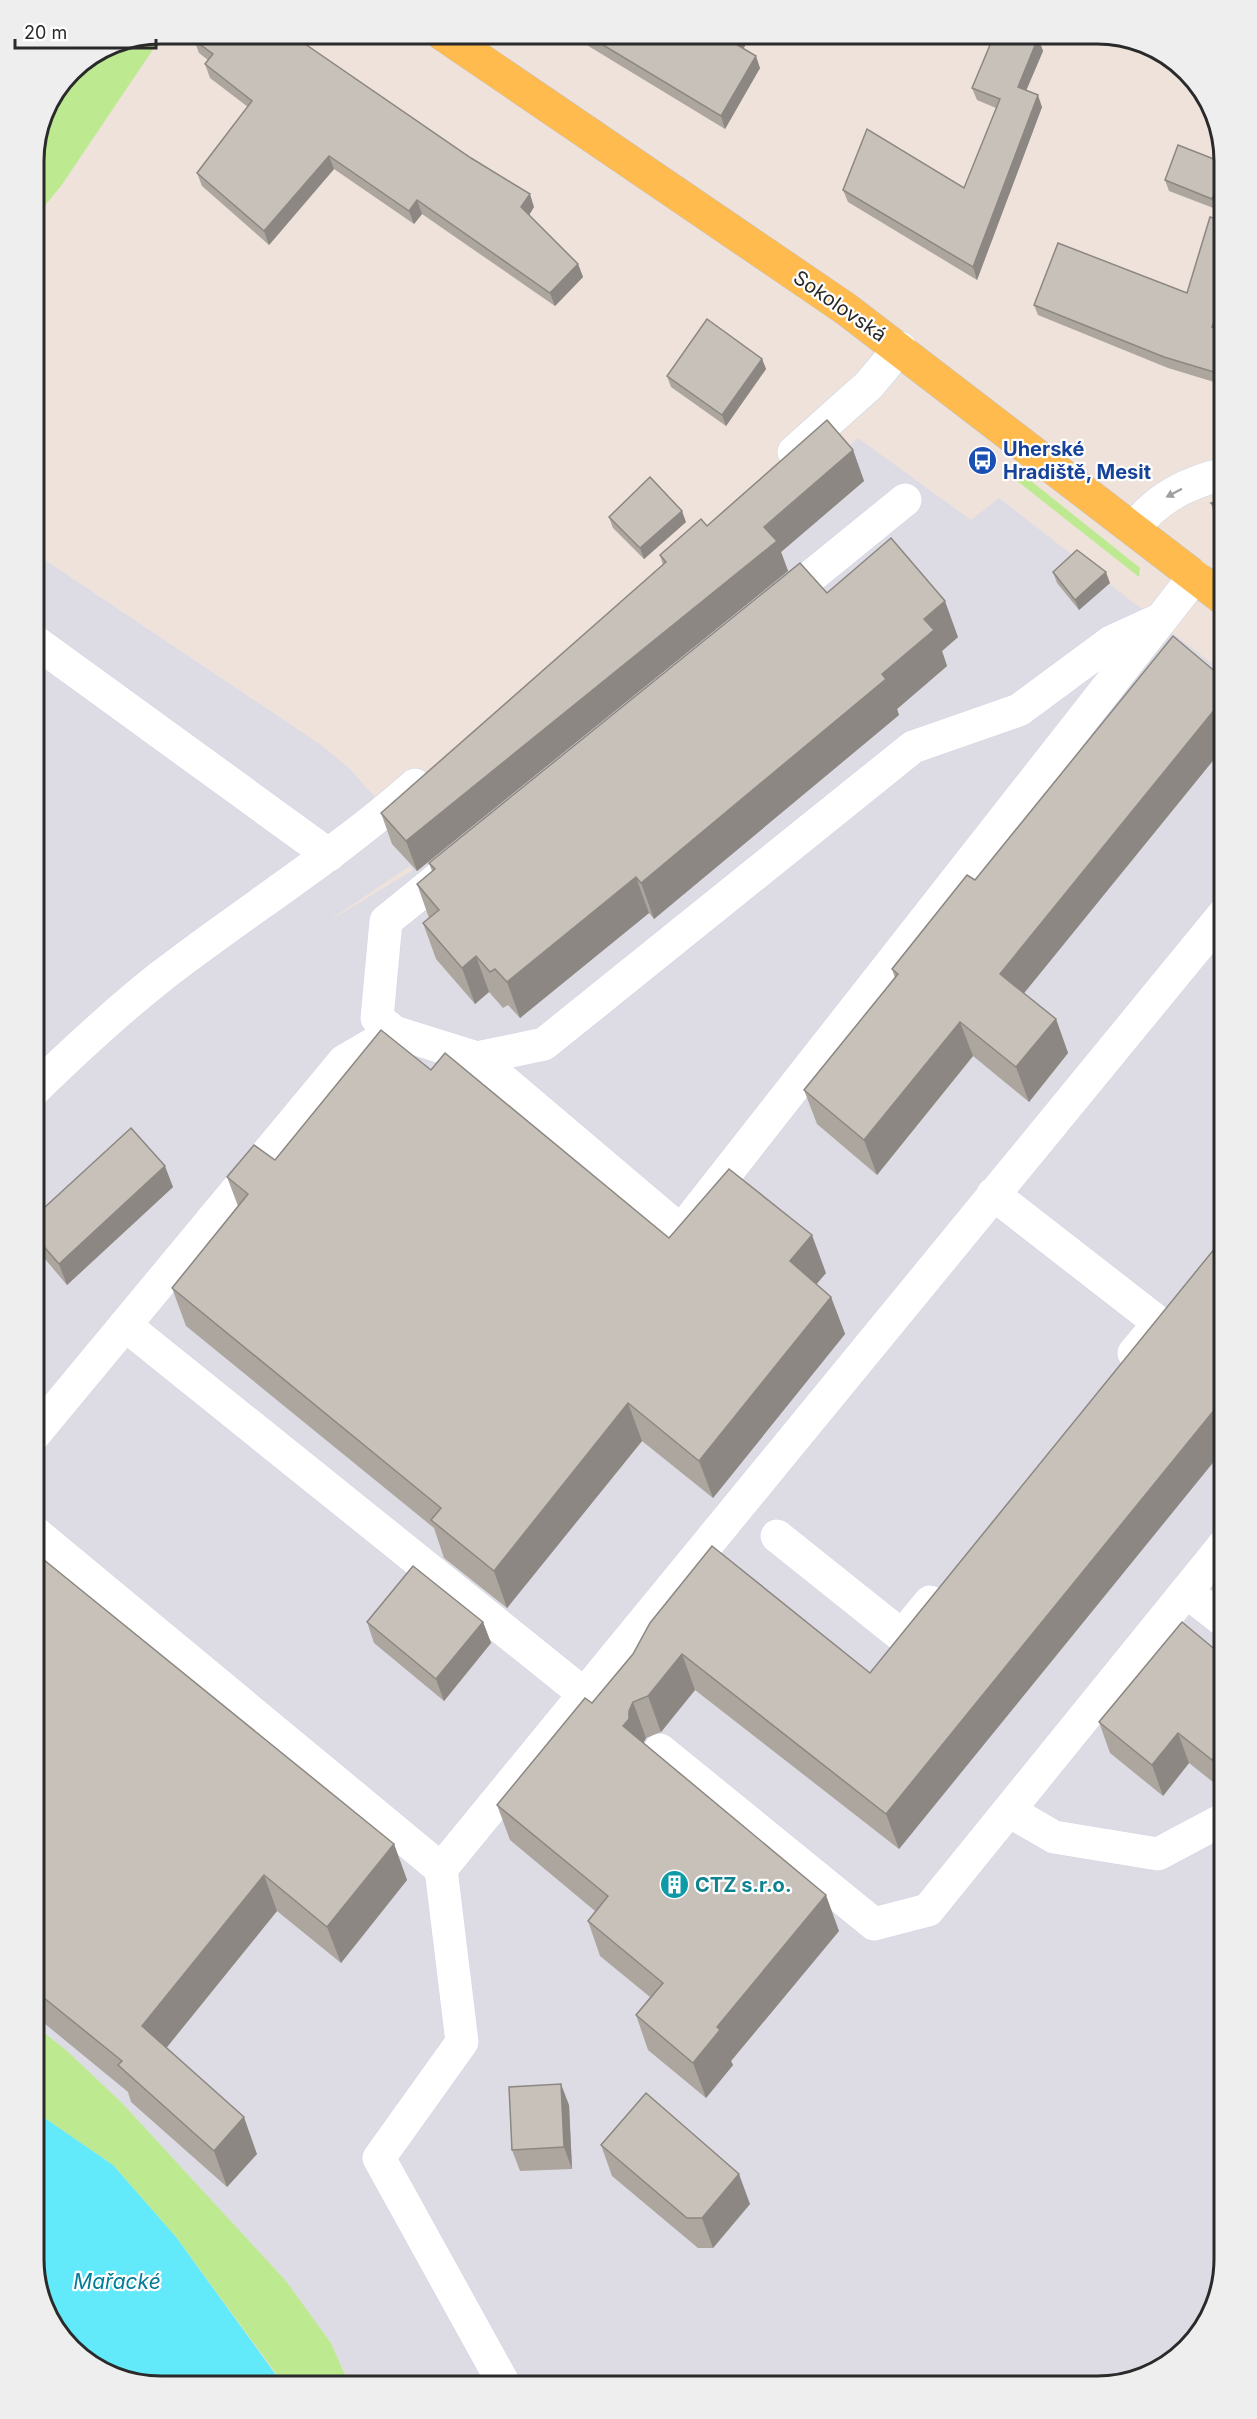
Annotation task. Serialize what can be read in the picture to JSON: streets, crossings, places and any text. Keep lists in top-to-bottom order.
{
  "streets": {
    "main road": ["Sokolovská"]
  },
  "water": ["Mařacké"],
  "places": {
    "bus stop": ["Uherské Hradiště, Mesit"],
    "building": ["CTZ s.r.o."]
  },
  "scale_bar": "20 m"
}
